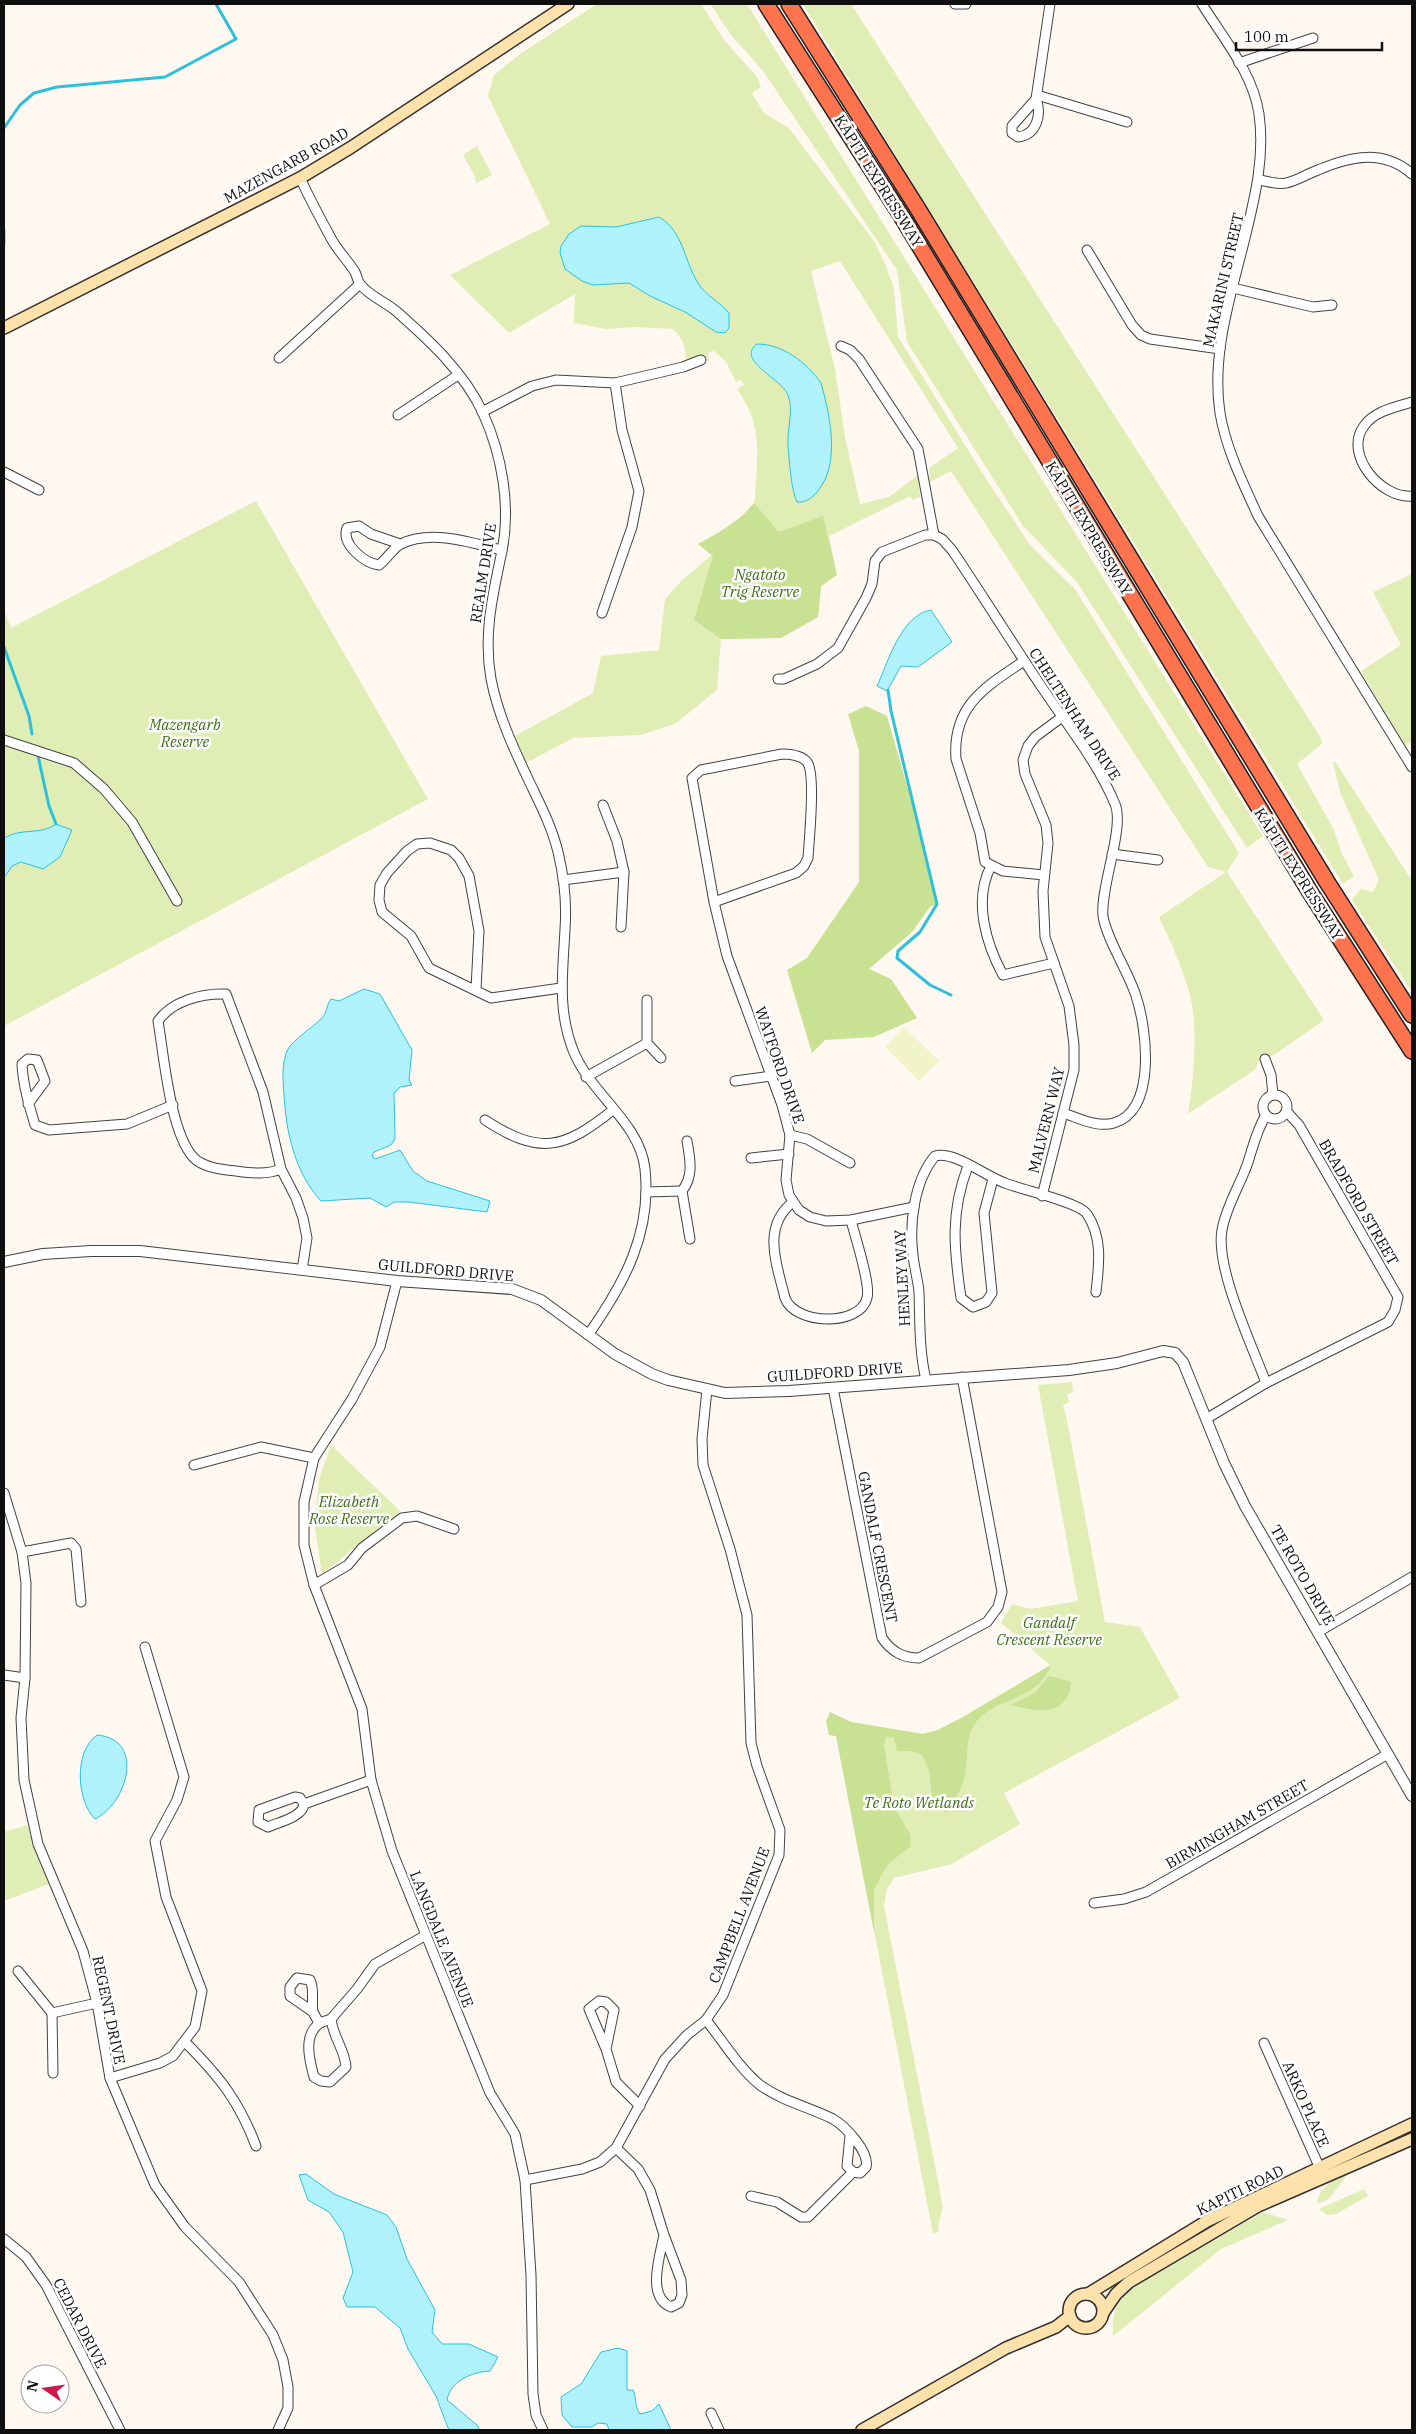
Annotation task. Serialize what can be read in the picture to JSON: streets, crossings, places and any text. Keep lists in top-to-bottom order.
{
  "streets": {
    "highway": ["KĀPITI EXPRESSWAY"],
    "main road": ["MAZENGARB ROAD", "KAPITI ROAD"],
    "street": [
      "MAKARINI STREET",
      "REALM DRIVE",
      "CHELTENHAM DRIVE",
      "WATFORD DRIVE",
      "MALVERN WAY",
      "BRADFORD STREET",
      "GUILDFORD DRIVE",
      "HENLEY WAY",
      "GANDALF CRESCENT",
      "TE ROTO DRIVE",
      "BIRMINGHAM STREET",
      "CAMPBELL AVENUE",
      "LANGDALE AVENUE",
      "REGENT DRIVE",
      "ARKO PLACE",
      "CEDAR DRIVE"
    ]
  },
  "crossings": [
    ["MAZENGARB ROAD", "REALM DRIVE"],
    ["REALM DRIVE", "GUILDFORD DRIVE"],
    ["CHELTENHAM DRIVE", "MALVERN WAY"],
    ["BRADFORD STREET", "TE ROTO DRIVE"],
    ["GUILDFORD DRIVE", "HENLEY WAY"],
    ["GUILDFORD DRIVE", "GANDALF CRESCENT"],
    ["GUILDFORD DRIVE", "TE ROTO DRIVE"],
    ["GUILDFORD DRIVE", "CAMPBELL AVENUE"],
    ["GUILDFORD DRIVE", "LANGDALE AVENUE"],
    ["TE ROTO DRIVE", "BIRMINGHAM STREET"],
    ["CAMPBELL AVENUE", "LANGDALE AVENUE"],
    ["ARKO PLACE", "KAPITI ROAD"]
  ],
  "parks": [
    "Ngatoto Trig Reserve",
    "Mazengarb Reserve",
    "Elizabeth Rose Reserve",
    "Gandalf Crescent Reserve",
    "Te Roto Wetlands"
  ],
  "scale_bar": "100 m",
  "north": "left"
}
